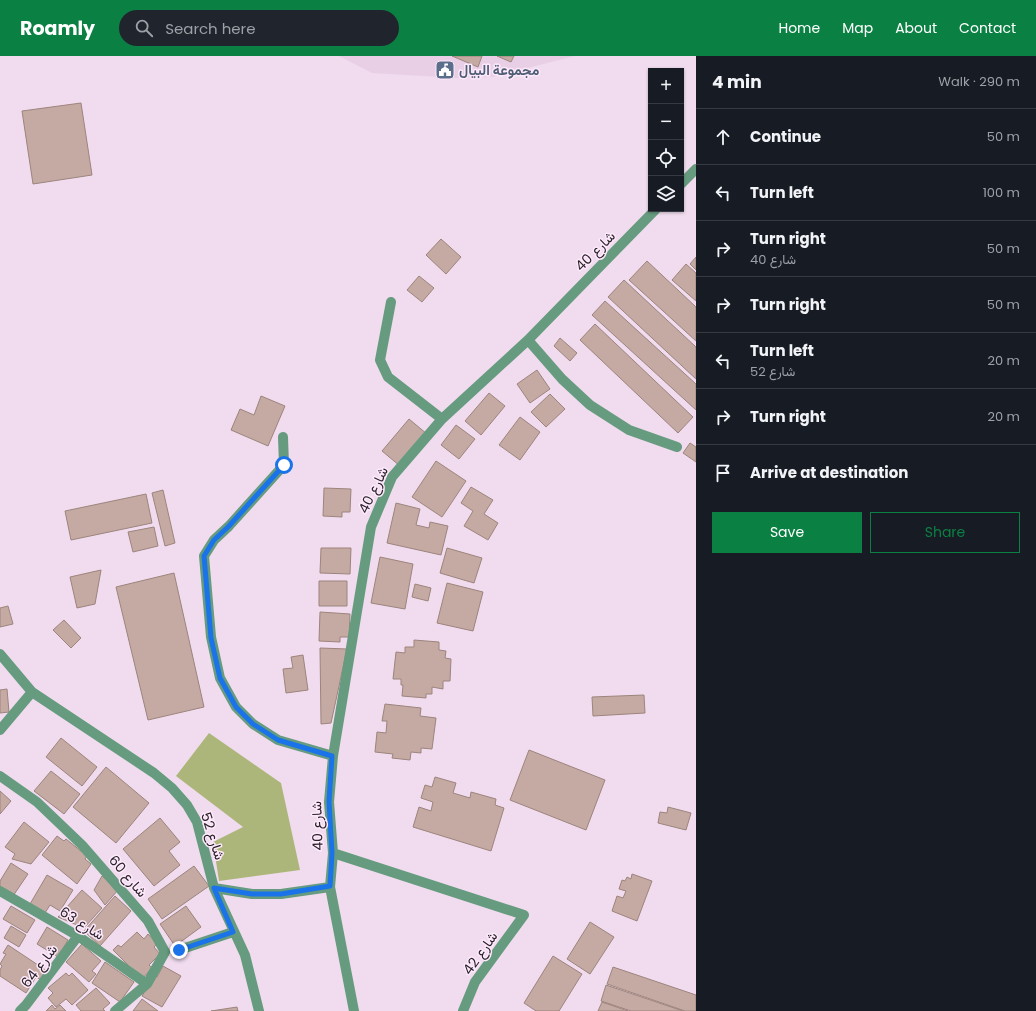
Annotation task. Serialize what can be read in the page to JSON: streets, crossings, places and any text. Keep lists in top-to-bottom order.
{
  "streets": {
    "street": [
      "شارع 40",
      "شارع 52",
      "شارع 60",
      "شارع 63",
      "شارع 42",
      "شارع 64"
    ]
  },
  "crossings": [
    ["شارع 40", "شارع 42"],
    ["شارع 60", "شارع 63"],
    ["شارع 63", "شارع 64"]
  ],
  "places": {
    "public building": ["مجموعة البيال"]
  },
  "page": {
    "header": "Roamly",
    "search": "Search here",
    "nav": [
      "Home",
      "Map",
      "About",
      "Contact"
    ],
    "heading": ["4 min", "Walk · 290 m"],
    "map_buttons": ["+", "−"],
    "list": [
      ["Continue", "50 m"],
      ["Turn left", "100 m"],
      ["Turn right", "شارع 40", "50 m"],
      ["Turn right", "50 m"],
      ["Turn left", "شارع 52", "20 m"],
      ["Turn right", "20 m"],
      "Arrive at destination"
    ],
    "buttons": ["Save", "Share"]
  }
}
